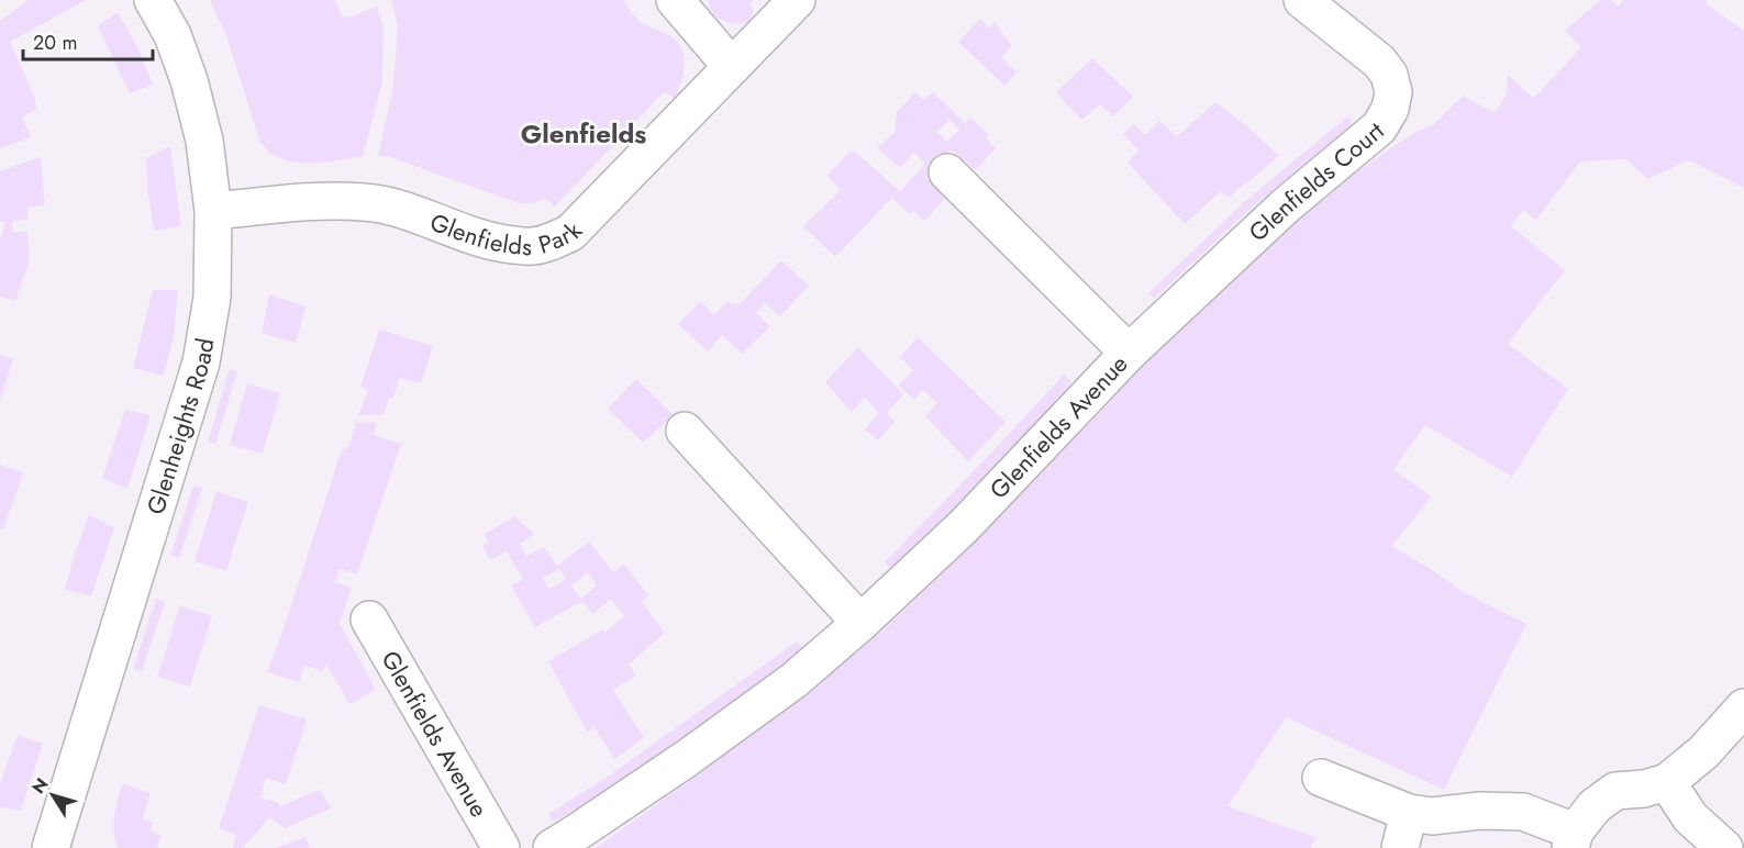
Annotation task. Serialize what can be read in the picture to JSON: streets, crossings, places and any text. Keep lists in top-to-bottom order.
{
  "streets": {
    "street": [
      "Glenfields Court",
      "Glenfields Park",
      "Glenheights Road",
      "Glenfields Avenue"
    ]
  },
  "crossings": [
    ["Glenfields Court", "Glenfields Avenue"],
    ["Glenfields Park", "Glenheights Road"]
  ],
  "districts": ["Glenfields"],
  "scale_bar": "20 m",
  "north": "top left"
}
